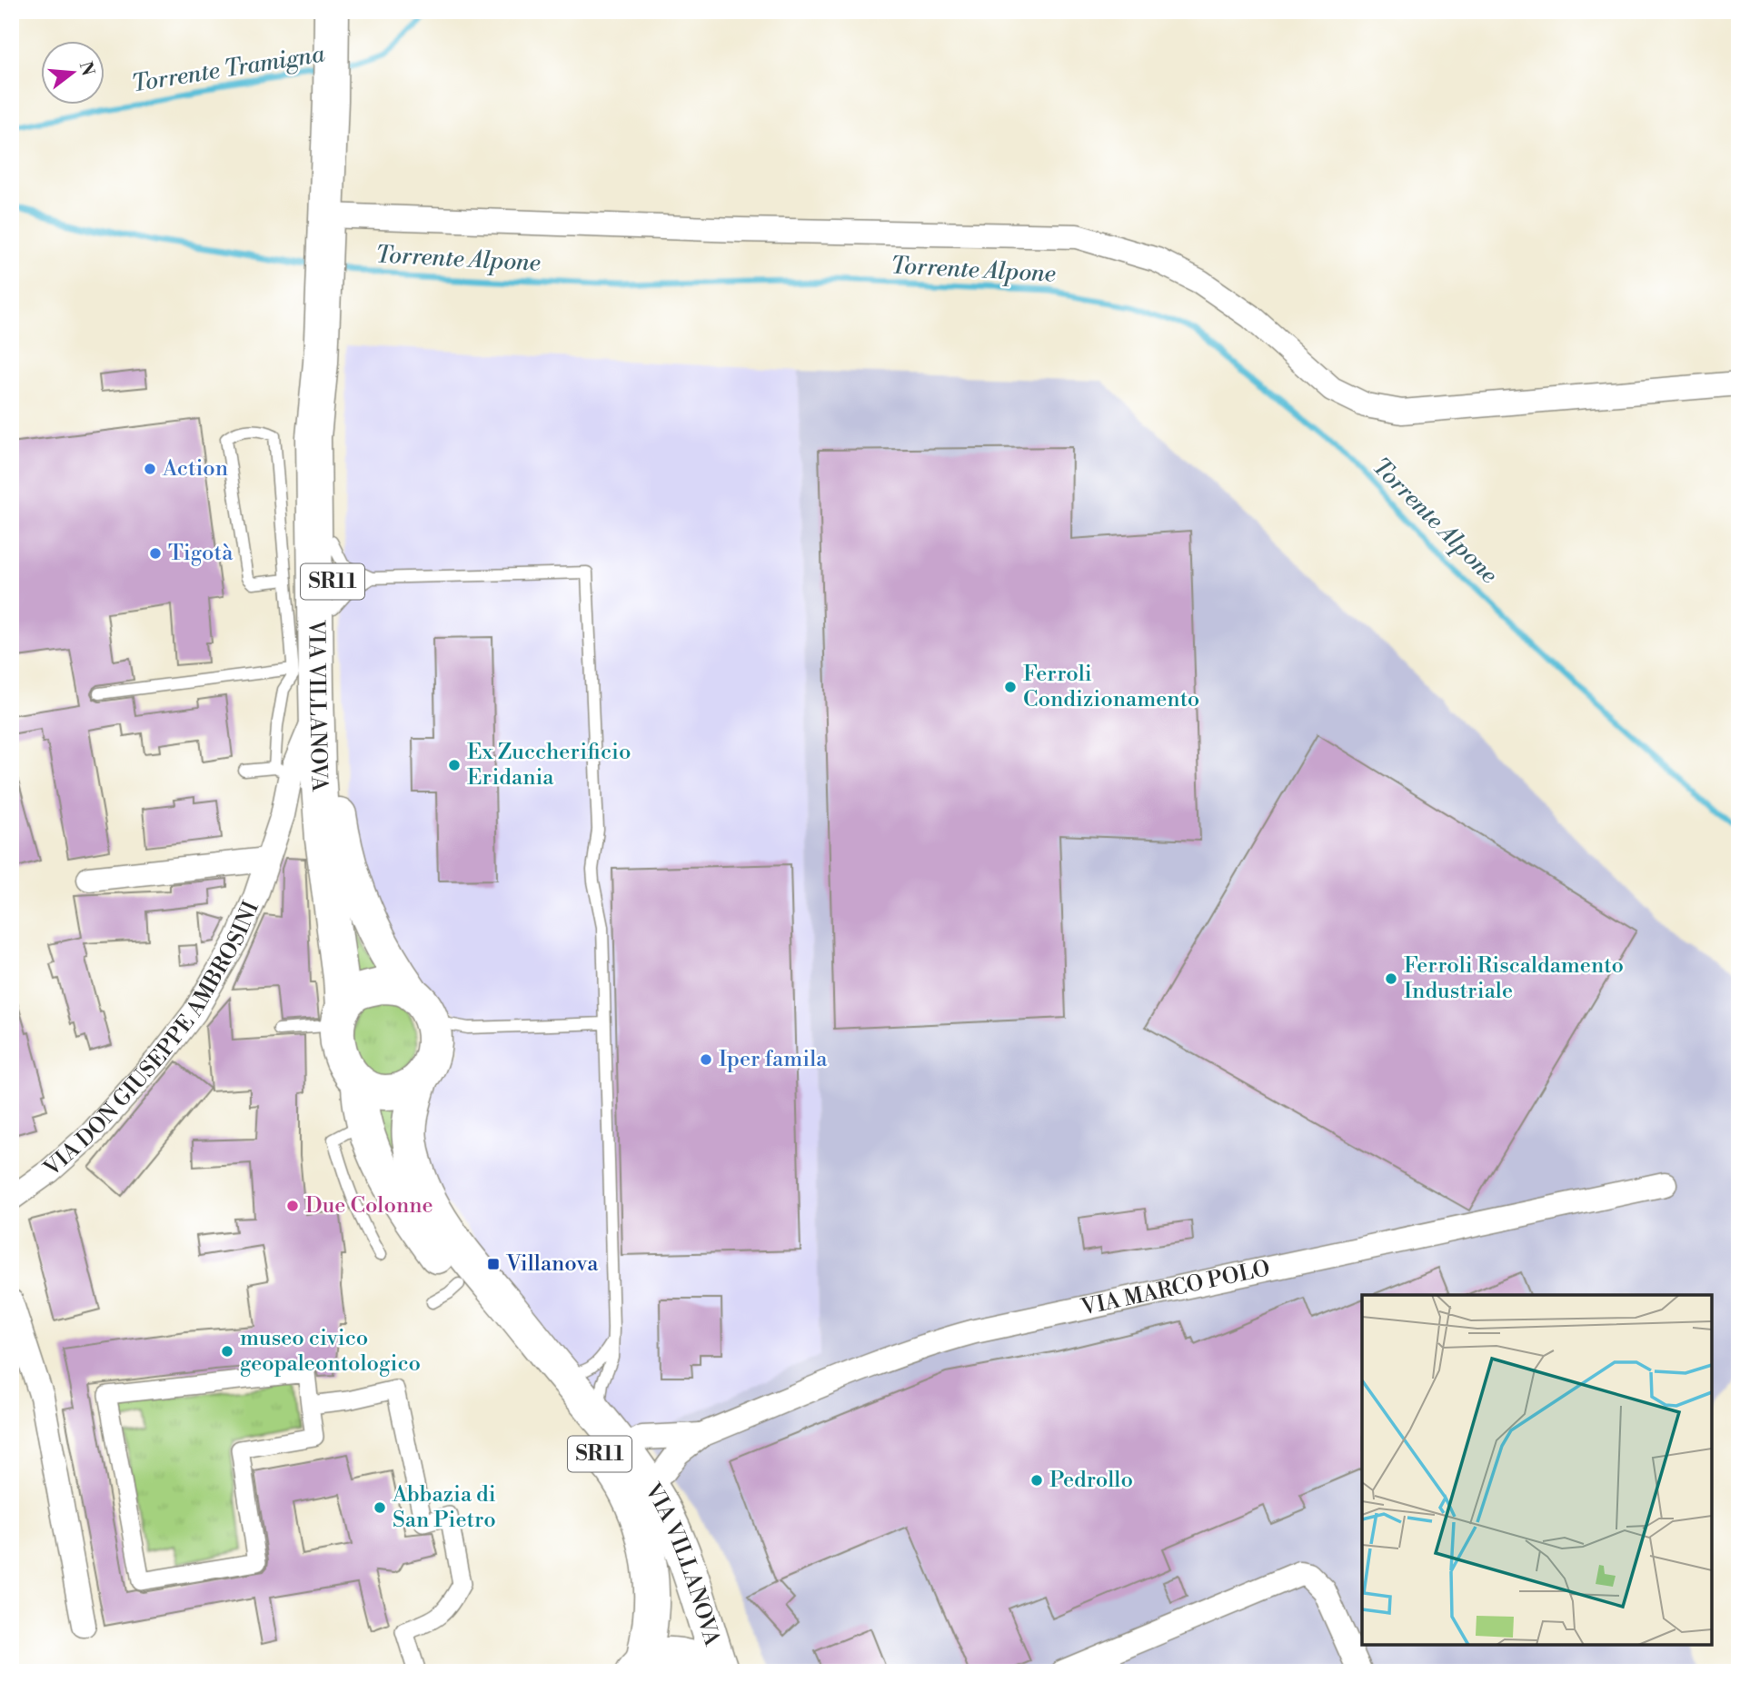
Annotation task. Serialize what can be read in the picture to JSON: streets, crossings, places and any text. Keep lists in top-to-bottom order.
{
  "streets": {
    "main road": ["SR11", "VIA VILLANOVA"],
    "street": ["VIA DON GIUSEPPE AMBROSINI", "VIA MARCO POLO"]
  },
  "crossings": [
    ["SR11", "VIA VILLANOVA"],
    ["VIA VILLANOVA", "VIA DON GIUSEPPE AMBROSINI"],
    ["VIA VILLANOVA", "VIA MARCO POLO"]
  ],
  "water": ["Torrente Tramigna", "Torrente Alpone"],
  "places": {
    "other": [
      "Action",
      "Tigotà",
      "Ferroli Condizionamento",
      "Ex Zuccherificio Eridania",
      "Ferroli Riscaldamento Industriale",
      "Iper famila",
      "Due Colonne",
      "museo civico geopaleontologico",
      "Pedrollo",
      "Abbazia di San Pietro"
    ],
    "transit": ["Villanova"]
  },
  "north": "right"
}
